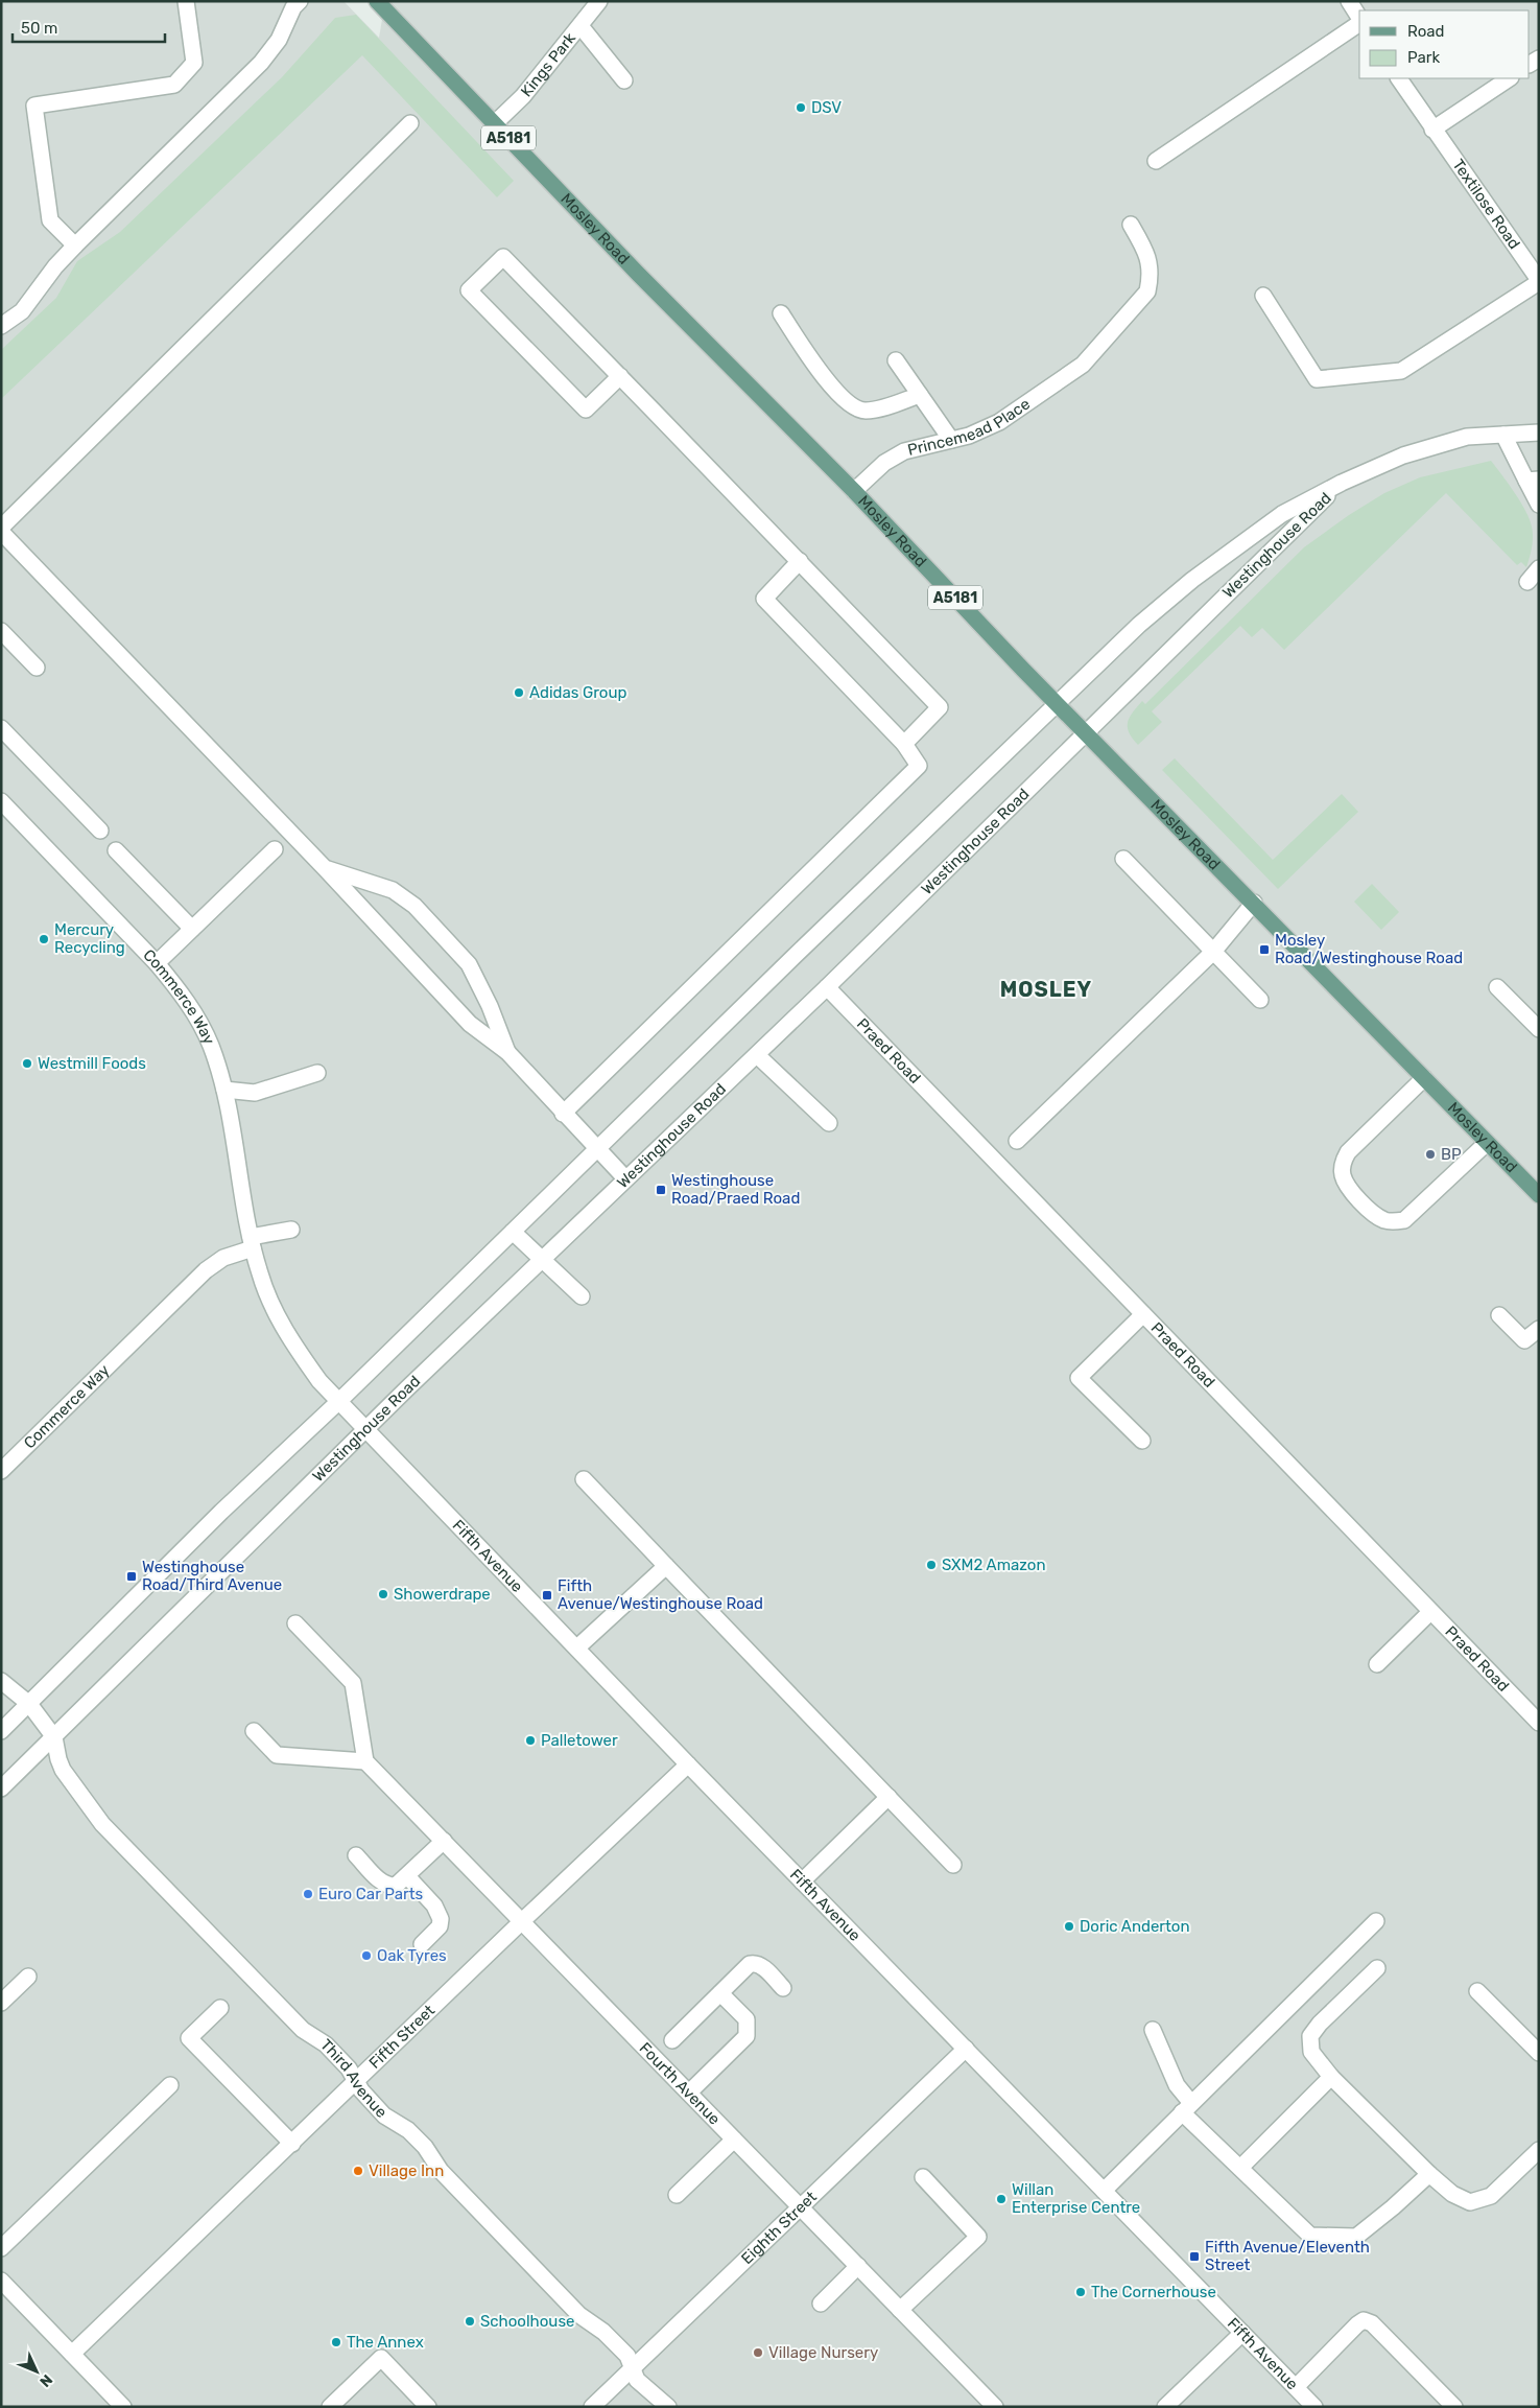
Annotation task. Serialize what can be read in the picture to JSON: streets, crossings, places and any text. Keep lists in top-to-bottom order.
{
  "streets": {
    "main road": ["A5181", "Mosley Road"],
    "street": [
      "Kings Park",
      "Textilose Road",
      "Princemead Place",
      "Westinghouse Road",
      "Commerce Way",
      "Praed Road",
      "Fifth Avenue",
      "Fifth Street",
      "Third Avenue",
      "Fourth Avenue",
      "Eighth Street"
    ]
  },
  "crossings": [
    ["Kings Park", "Mosley Road"],
    ["Mosley Road", "Princemead Place"],
    ["Mosley Road", "Westinghouse Road"],
    ["Westinghouse Road", "Commerce Way"],
    ["Westinghouse Road", "Praed Road"],
    ["Westinghouse Road", "Fifth Avenue"],
    ["Westinghouse Road", "Third Avenue"],
    ["Commerce Way", "Fifth Avenue"],
    ["Fifth Avenue", "Fifth Street"],
    ["Fifth Avenue", "Eighth Street"],
    ["Fifth Street", "Third Avenue"],
    ["Fifth Street", "Fourth Avenue"],
    ["Third Avenue", "Eighth Street"],
    ["Fourth Avenue", "Eighth Street"]
  ],
  "districts": ["MOSLEY"],
  "places": {
    "other": [
      "DSV",
      "Adidas Group",
      "Mercury Recycling",
      "Westmill Foods",
      "BP",
      "SXM2 Amazon",
      "Showerdrape",
      "Palletower",
      "Euro Car Parts",
      "Doric Anderton",
      "Oak Tyres",
      "Village Inn",
      "Willan Enterprise Centre",
      "The Cornerhouse",
      "Schoolhouse",
      "The Annex",
      "Village Nursery"
    ],
    "transit": [
      "Mosley Road/Westinghouse Road",
      "Westinghouse Road/Praed Road",
      "Westinghouse Road/Third Avenue",
      "Fifth Avenue/Westinghouse Road",
      "Fifth Avenue/Eleventh Street"
    ]
  },
  "legend": ["Road", "Park"],
  "scale_bar": "50 m",
  "north": "bottom right"
}
